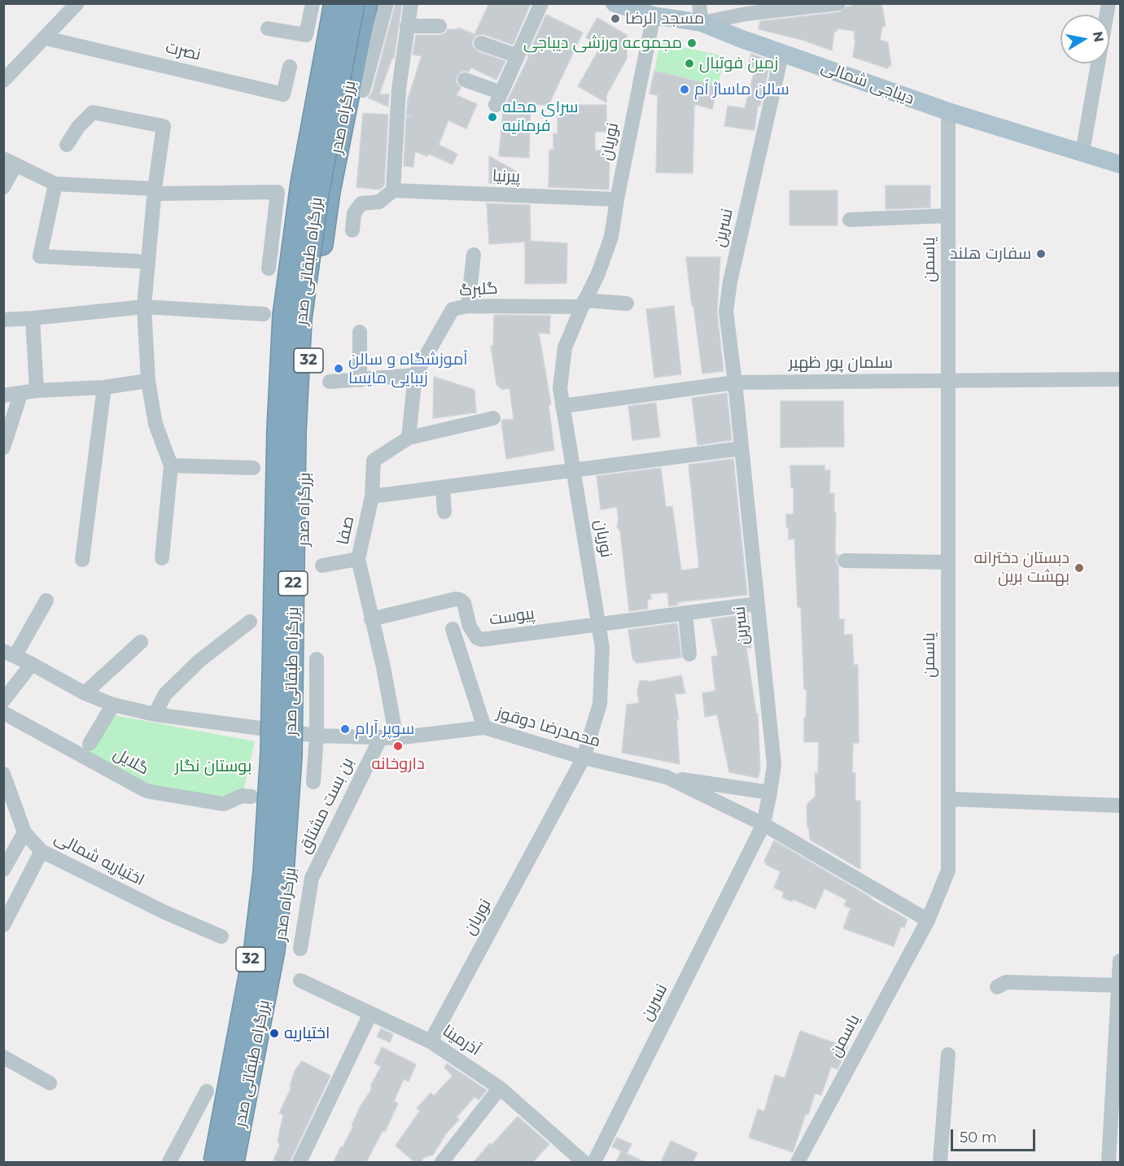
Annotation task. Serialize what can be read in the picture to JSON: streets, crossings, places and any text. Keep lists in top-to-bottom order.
{
  "streets": {
    "highway": [
      "بزرگراه صدر",
      "بزرگراه طبقاتی صدر",
      "32",
      "22"
    ],
    "main road": ["دیباجی شمالی"],
    "street": [
      "نصرت",
      "نوریان",
      "پیرنیا",
      "نسرین",
      "یاسمن",
      "گلبرگ",
      "سلمان پور ظهیر",
      "صفا",
      "پیوست",
      "محمدرضا دوقوز",
      "گلایل",
      "بن بست مشتاق",
      "اختیاریه شمالی",
      "آذرمینا"
    ]
  },
  "crossings": [
    ["دیباجی شمالی", "نوریان"],
    ["دیباجی شمالی", "نسرین"],
    ["دیباجی شمالی", "یاسمن"],
    ["بزرگراه صدر", "بزرگراه طبقاتی صدر"],
    ["بزرگراه صدر", "محمدرضا دوقوز"],
    ["نوریان", "پیرنیا"],
    ["نوریان", "گلبرگ"],
    ["نوریان", "سلمان پور ظهیر"],
    ["نوریان", "پیوست"],
    ["نوریان", "محمدرضا دوقوز"],
    ["نوریان", "آذرمینا"],
    ["نسرین", "سلمان پور ظهیر"],
    ["نسرین", "محمدرضا دوقوز"],
    ["یاسمن", "سلمان پور ظهیر"],
    ["یاسمن", "محمدرضا دوقوز"],
    ["صفا", "پیوست"],
    ["صفا", "محمدرضا دوقوز"],
    ["محمدرضا دوقوز", "بن بست مشتاق"]
  ],
  "parks": ["بوستان نگار"],
  "places": [
    "مسجد الرضا",
    "مجموعه ورزشی دیباجی",
    "زمین فوتبال",
    "سالن ماساژ اُم",
    "سرای محله فرمانیه",
    "سفارت هلند",
    "آموزشگاه و سالن زیبایی مایسا",
    "دبستان دخترانه بهشت برین",
    "سوپر آرام",
    "داروخانه",
    "اختیاریه"
  ],
  "scale_bar": "50 m",
  "north": "right"
}
